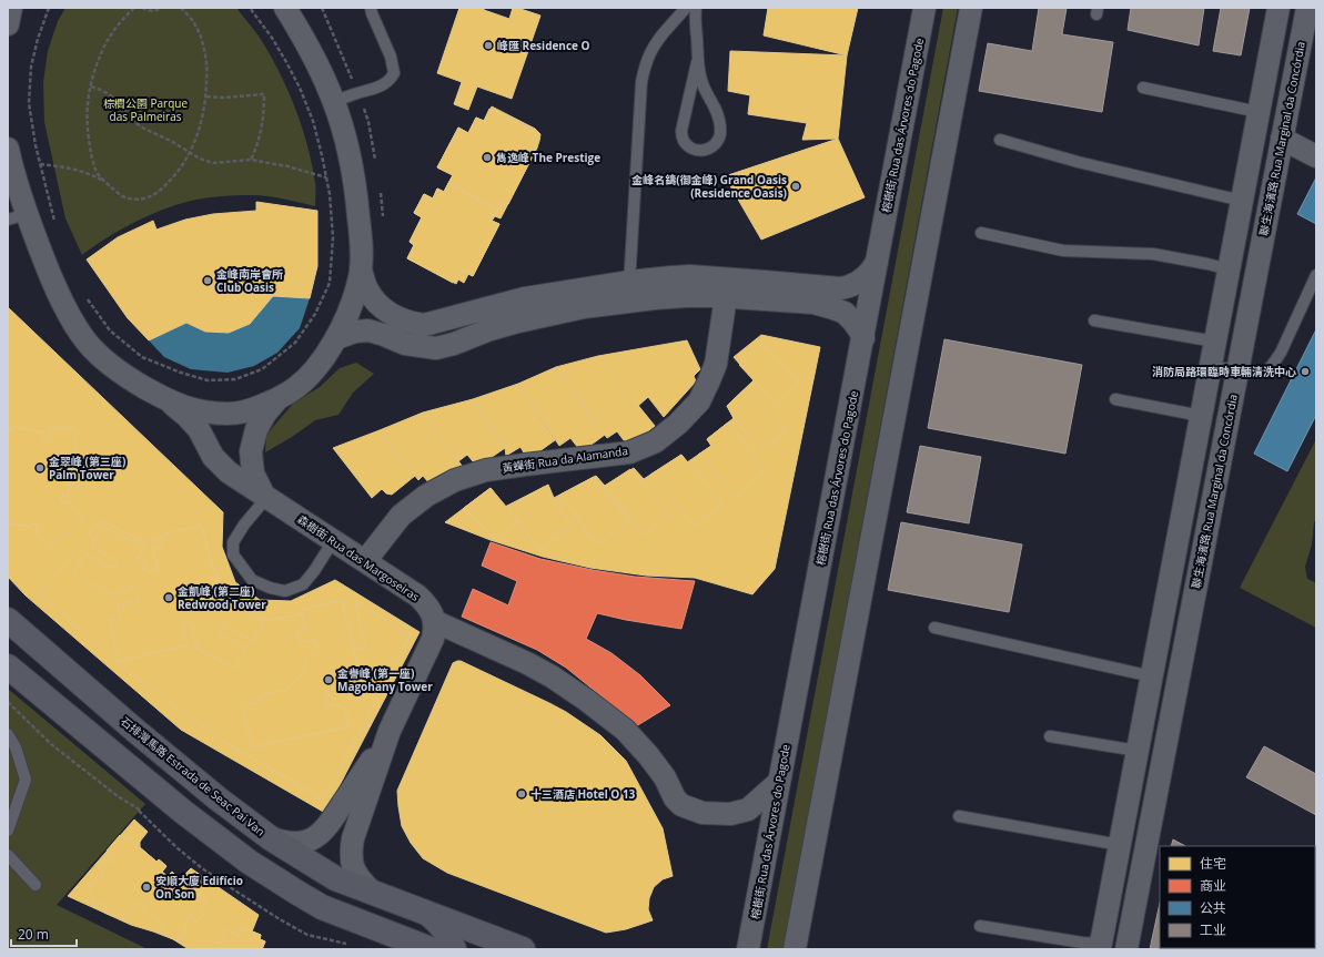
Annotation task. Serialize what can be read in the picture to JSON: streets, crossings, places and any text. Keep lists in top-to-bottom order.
{
  "streets": {
    "main road": ["石排灣馬路 Estrada de Seac Pai Van"],
    "street": [
      "榕樹街 Rua das Árvores do Pagode",
      "聯生海濱路 Rua Marginal da Concórdia",
      "黃蟬街 Rua da Alamanda",
      "森樹街 Rua das Margoseiras"
    ]
  },
  "crossings": [
    ["黃蟬街 Rua da Alamanda", "森樹街 Rua das Margoseiras"]
  ],
  "parks": ["棕櫚公園 Parque das Palmeiras"],
  "places": [
    "峰匯 Residence O",
    "雋逸峰 The Prestige",
    "金峰名鑄(御金峰) Grand Oasis (Residence Oasis)",
    "金峰南岸會所 Club Oasis",
    "消防局路環臨時車輛清洗中心",
    "金翠峰 (第三座) Palm Tower",
    "金凱峰 (第二座) Redwood Tower",
    "金譽峰 (第一座) Magohany Tower",
    "十三酒店 Hotel O 13",
    "安順大廈 Edifício On Son"
  ],
  "legend": [
    "住宅",
    "商业",
    "公共",
    "工业"
  ],
  "scale_bar": "20 m"
}
